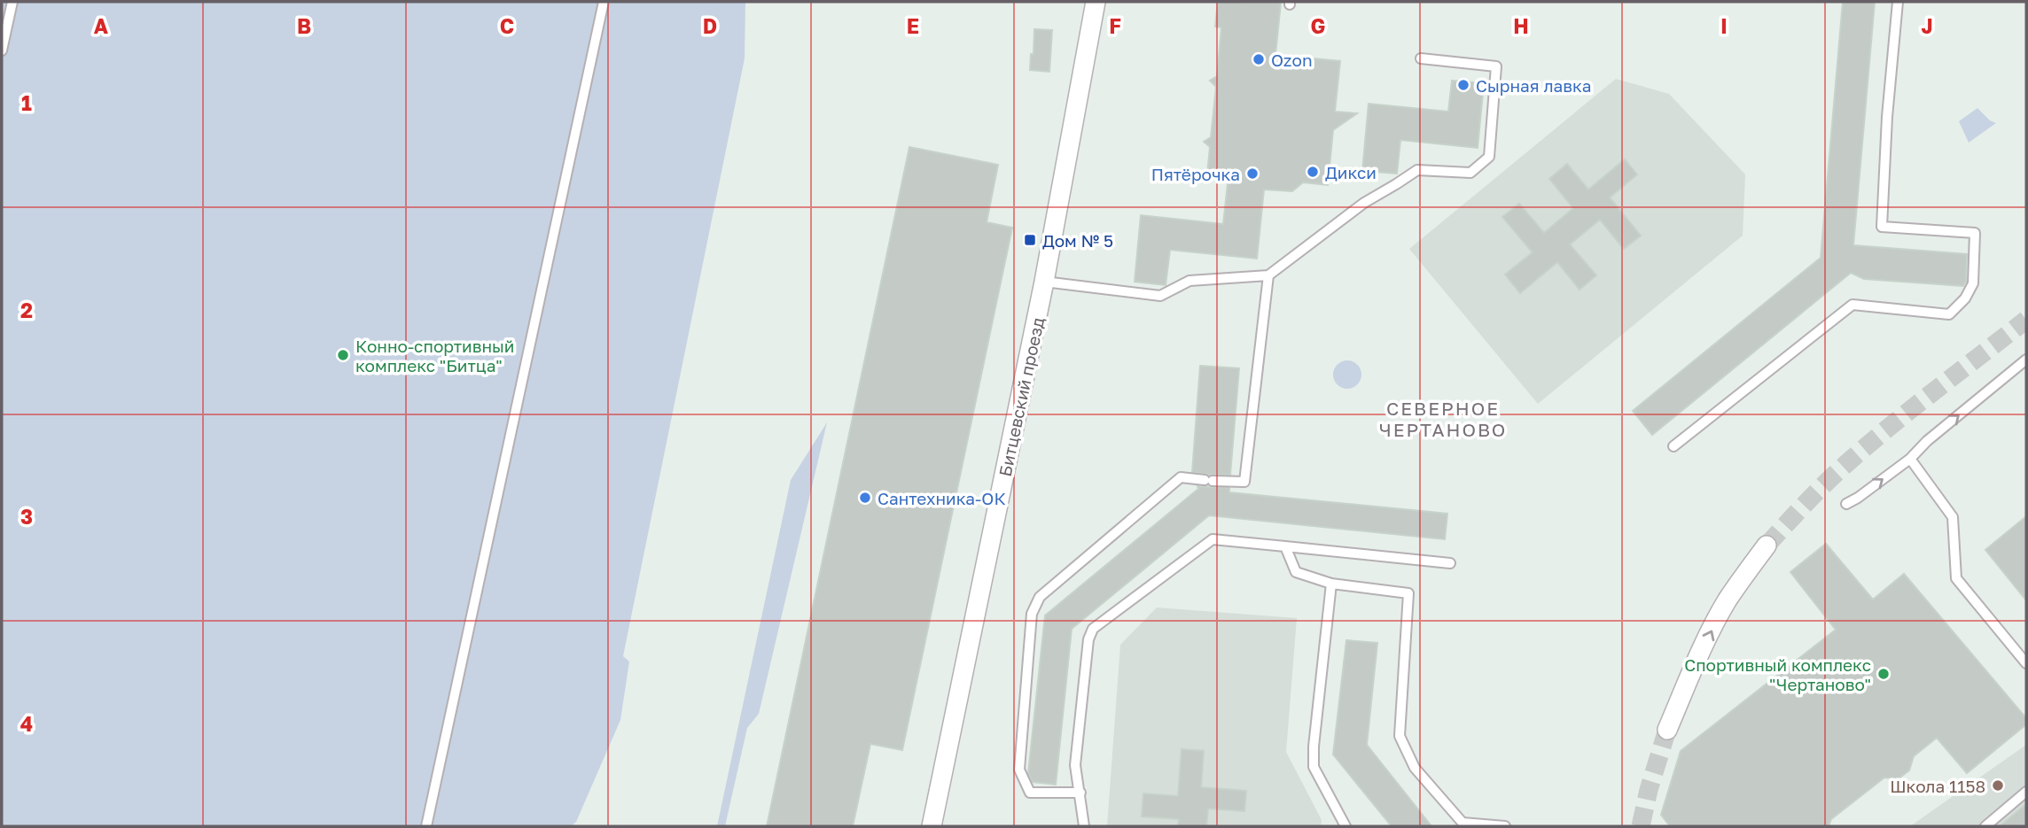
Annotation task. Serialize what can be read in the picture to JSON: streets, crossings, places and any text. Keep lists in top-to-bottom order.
{
  "streets": {
    "street": ["Битцевский проезд"]
  },
  "districts": ["СЕВЕРНОЕ ЧЕРТАНОВО"],
  "places": {
    "other": [
      "Ozon",
      "Сырная лавка",
      "Дикси",
      "Пятёрочка",
      "Конно-спортивный комплекс \"Битца\"",
      "Сантехника-ОК",
      "Спортивный комплекс \"Чертаново\"",
      "Школа 1158"
    ],
    "transit": ["Дом № 5"]
  },
  "grid": {
    "columns": [
      "A",
      "B",
      "C",
      "D",
      "E",
      "F",
      "G",
      "H",
      "I",
      "J"
    ],
    "rows": [
      "1",
      "2",
      "3",
      "4"
    ]
  }
}
